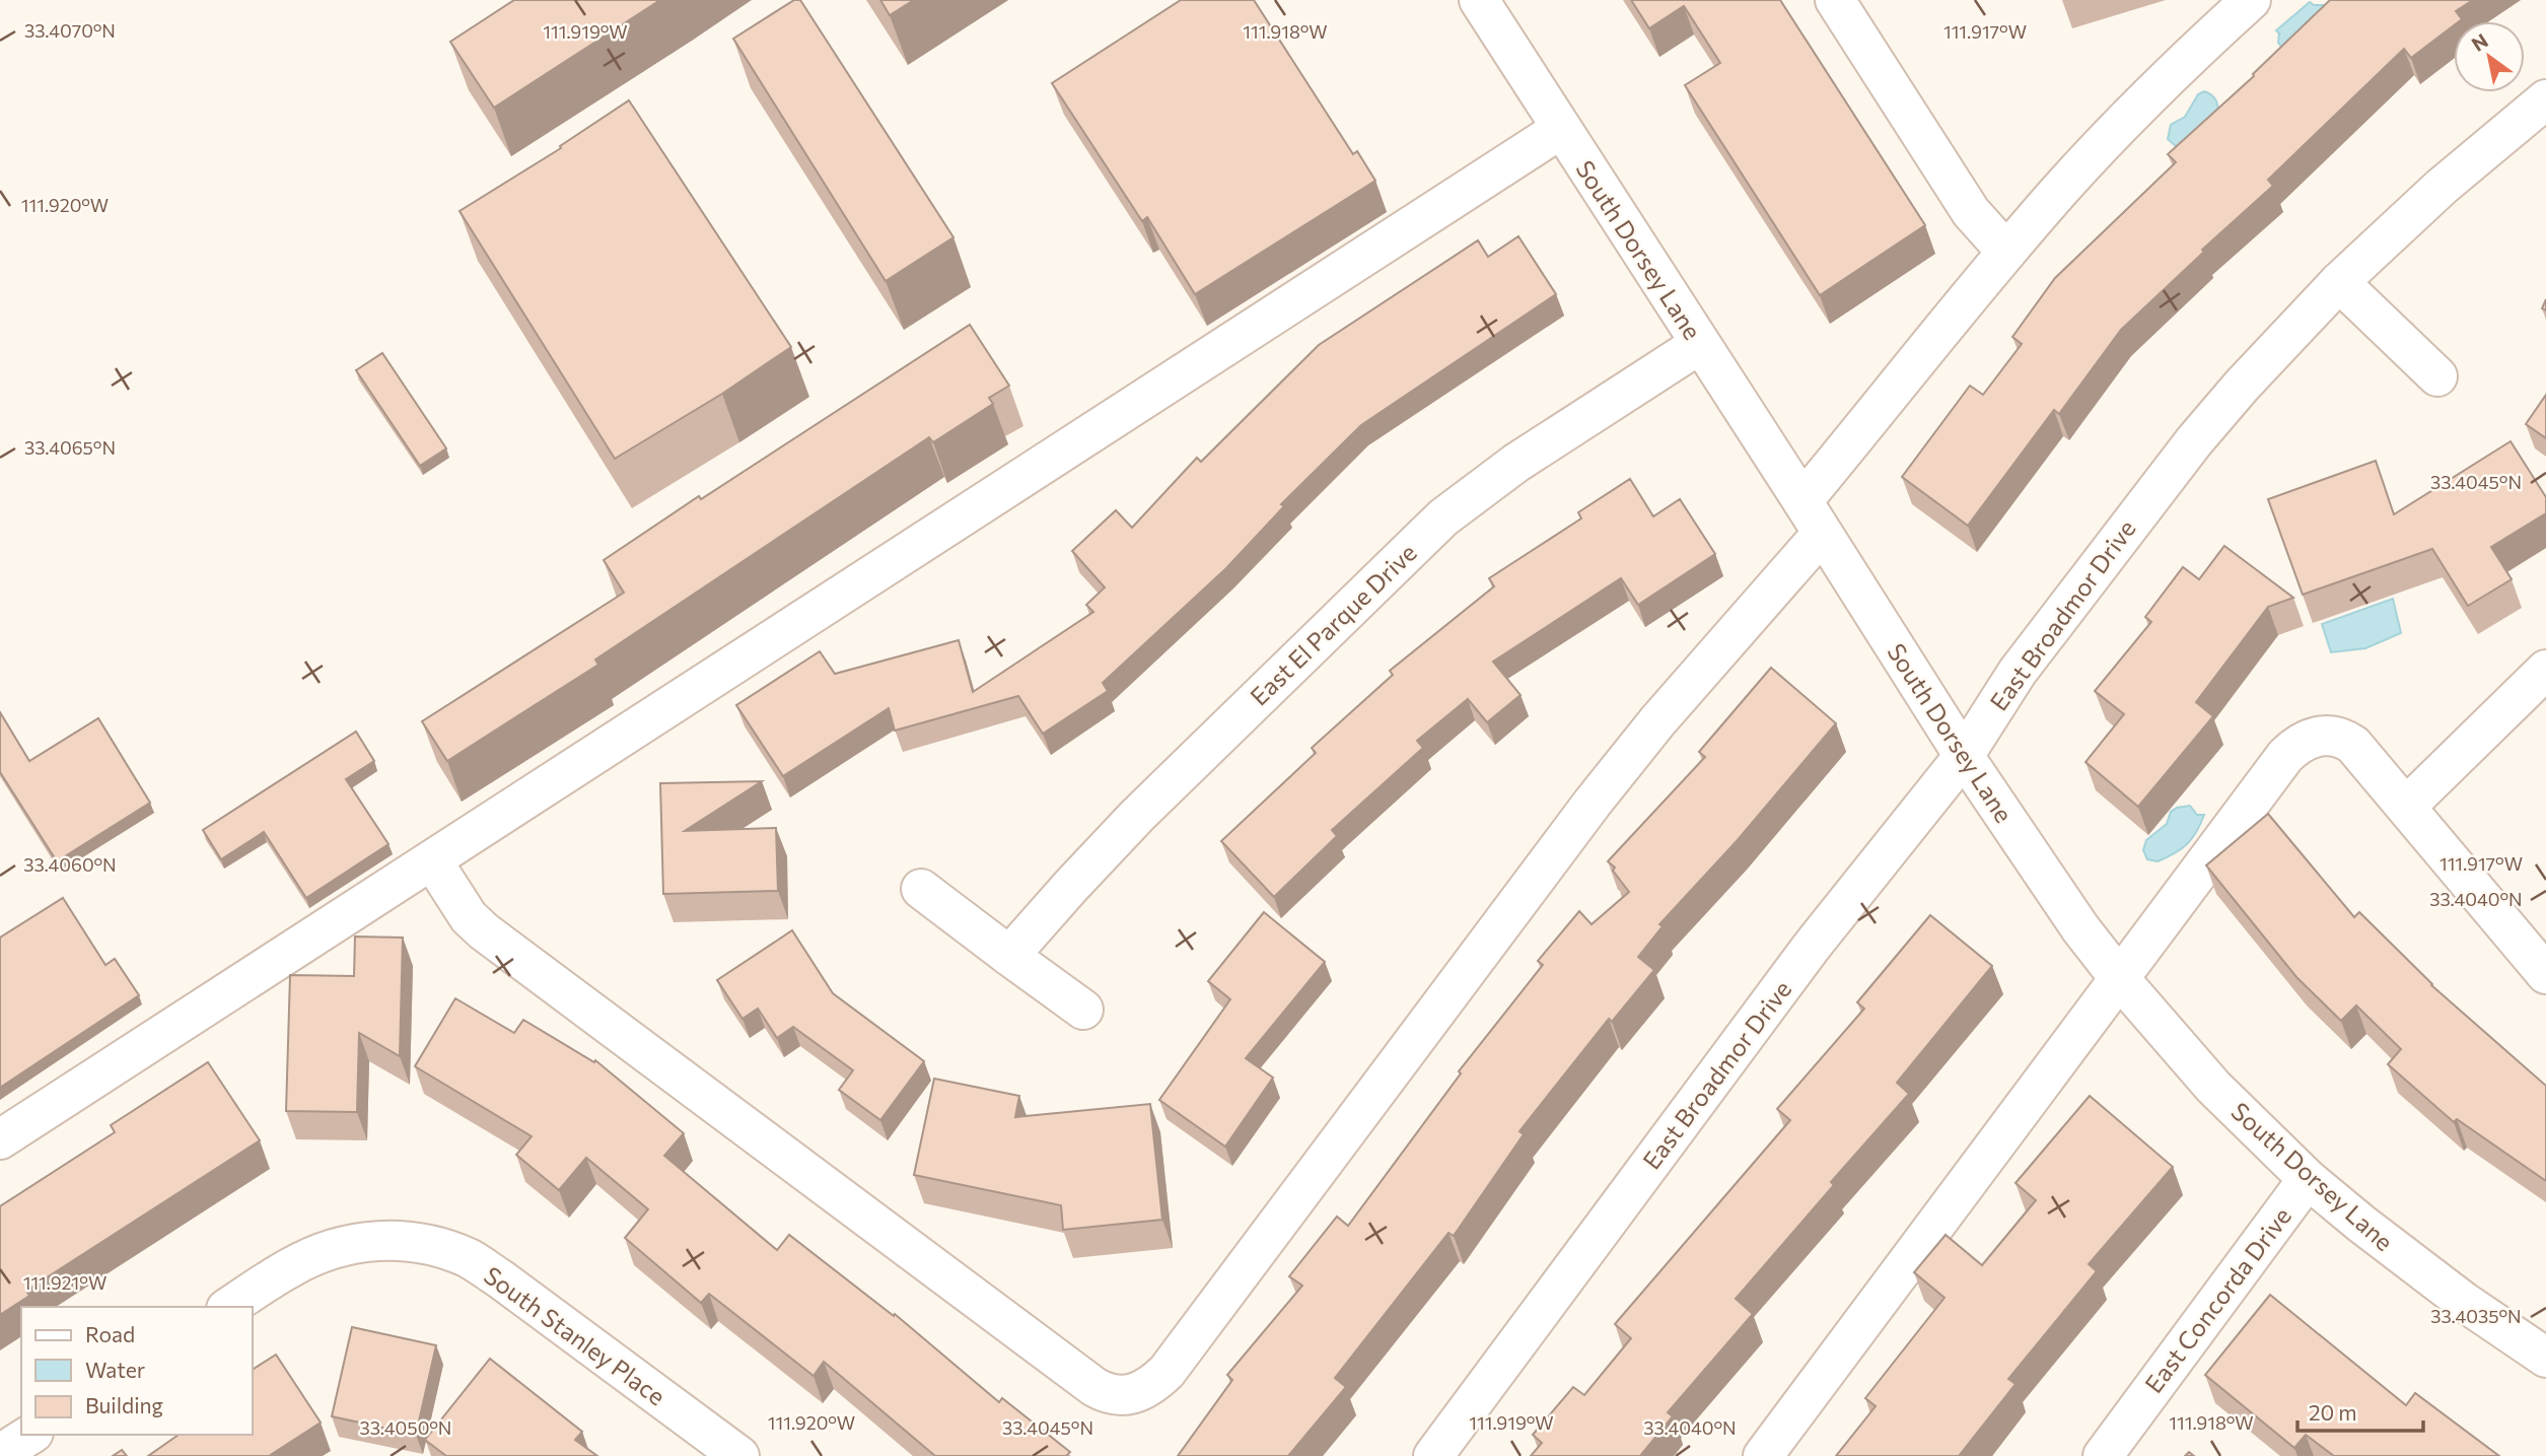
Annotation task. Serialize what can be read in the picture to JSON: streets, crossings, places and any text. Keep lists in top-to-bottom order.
{
  "streets": {
    "street": [
      "South Dorsey Lane",
      "East Broadmor Drive",
      "East El Parque Drive",
      "East Concorda Drive",
      "South Stanley Place"
    ]
  },
  "crossings": [
    ["South Dorsey Lane", "East Broadmor Drive"],
    ["South Dorsey Lane", "East El Parque Drive"],
    ["South Dorsey Lane", "East Concorda Drive"]
  ],
  "legend": ["Road", "Water", "Building"],
  "scale_bar": "20 m",
  "north": "top left",
  "coordinates": [
    "33.4070°N",
    "111.919°W",
    "111.918°W",
    "111.917°W",
    "111.920°W",
    "33.4065°N",
    "33.4045°N",
    "33.4060°N",
    "33.4040°N",
    "111.921°W",
    "33.4035°N",
    "33.4050°N"
  ]
}
